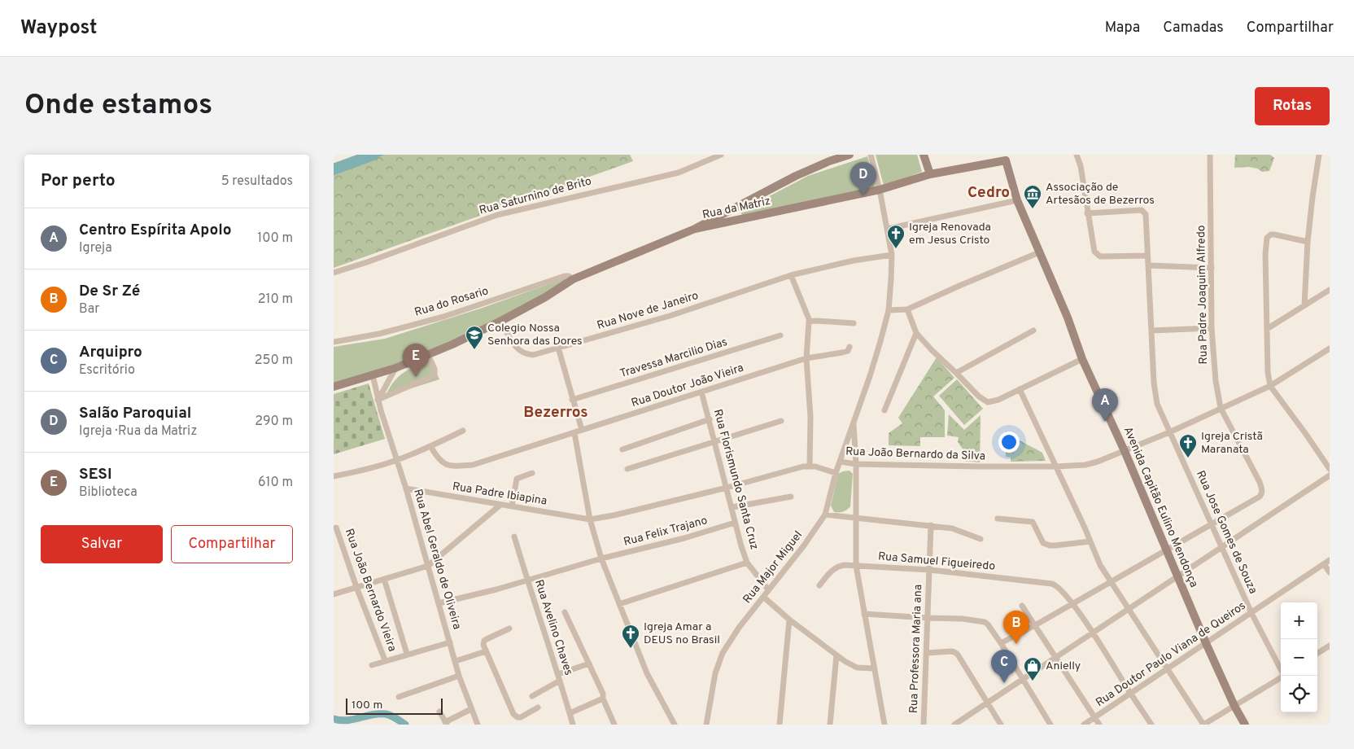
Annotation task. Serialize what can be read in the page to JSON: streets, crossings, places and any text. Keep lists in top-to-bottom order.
{
  "streets": {
    "main road": ["Rua da Matriz", "Avenida Capitão Eulino Mendonça"],
    "street": [
      "Rua Saturnino de Brito",
      "Rua Padre Joaquim Alfredo",
      "Rua do Rosario",
      "Rua Nove de Janeiro",
      "Travessa Marcilio Dias",
      "Rua Doutor João Vieira",
      "Rua João Bernardo da Silva",
      "Rua Florismundo Santa Cruz",
      "Rua Padre Ibiapina",
      "Rua Felix Trajano",
      "Rua Jose Gomes de Souza",
      "Rua Abel Geraldo de Oliveira",
      "Rua Samuel Figueiredo",
      "Rua Major Miguel",
      "Rua João Bernardo Vieira",
      "Rua Avelino Chaves",
      "Rua Professora Maria ana",
      "Rua Doutor Paulo Viana de Queiros"
    ]
  },
  "crossings": [
    ["Rua da Matriz", "Avenida Capitão Eulino Mendonça"],
    ["Rua da Matriz", "Rua Major Miguel"],
    ["Rua Padre Joaquim Alfredo", "Rua João Bernardo da Silva"],
    ["Rua Padre Joaquim Alfredo", "Rua Jose Gomes de Souza"],
    ["Rua Nove de Janeiro", "Rua Major Miguel"],
    ["Rua Doutor João Vieira", "Rua Florismundo Santa Cruz"],
    ["Rua João Bernardo da Silva", "Avenida Capitão Eulino Mendonça"],
    ["Rua João Bernardo da Silva", "Rua Jose Gomes de Souza"],
    ["Rua João Bernardo da Silva", "Rua Major Miguel"],
    ["Rua Florismundo Santa Cruz", "Rua Felix Trajano"],
    ["Rua Florismundo Santa Cruz", "Rua Major Miguel"],
    ["Rua Padre Ibiapina", "Rua Abel Geraldo de Oliveira"],
    ["Avenida Capitão Eulino Mendonça", "Rua Doutor Paulo Viana de Queiros"],
    ["Rua Felix Trajano", "Rua Abel Geraldo de Oliveira"],
    ["Rua Felix Trajano", "Rua Avelino Chaves"],
    ["Rua Jose Gomes de Souza", "Rua Doutor Paulo Viana de Queiros"],
    ["Rua Samuel Figueiredo", "Rua Professora Maria ana"]
  ],
  "districts": ["Cedro", "Bezerros"],
  "places": {
    "museum": ["Associação de Artesãos de Bezerros"],
    "church": ["Igreja Renovada em Jesus Cristo", "Igreja Cristã Maranata", "Igreja Amar a DEUS no Brasil"],
    "school or university": ["Colegio Nossa Senhora das Dores"],
    "shop": ["Anielly"]
  },
  "scale_bar": "100 m",
  "page": {
    "header": "Waypost",
    "nav": ["Mapa", "Camadas", "Compartilhar"],
    "buttons": [
      "Rotas",
      ["Salvar", "Compartilhar"]
    ],
    "title": "Onde estamos",
    "heading": ["Por perto", "5 resultados"],
    "pins": [
      "D",
      "E",
      "A",
      "B",
      "C"
    ],
    "list": [
      {
        "mark": "A",
        "name": "Centro Espírita Apolo",
        "note": "Igreja",
        "value": "100 m"
      },
      {
        "mark": "B",
        "name": "De Sr Zé",
        "note": "Bar",
        "value": "210 m"
      },
      {
        "mark": "C",
        "name": "Arquipro",
        "note": "Escritório",
        "value": "250 m"
      },
      {
        "mark": "D",
        "name": "Salão Paroquial",
        "note": "Igreja · Rua da Matriz",
        "value": "290 m"
      },
      {
        "mark": "E",
        "name": "SESI",
        "note": "Biblioteca",
        "value": "610 m"
      }
    ],
    "map_buttons": ["+", "−"],
    "scale": "100 m"
  }
}
